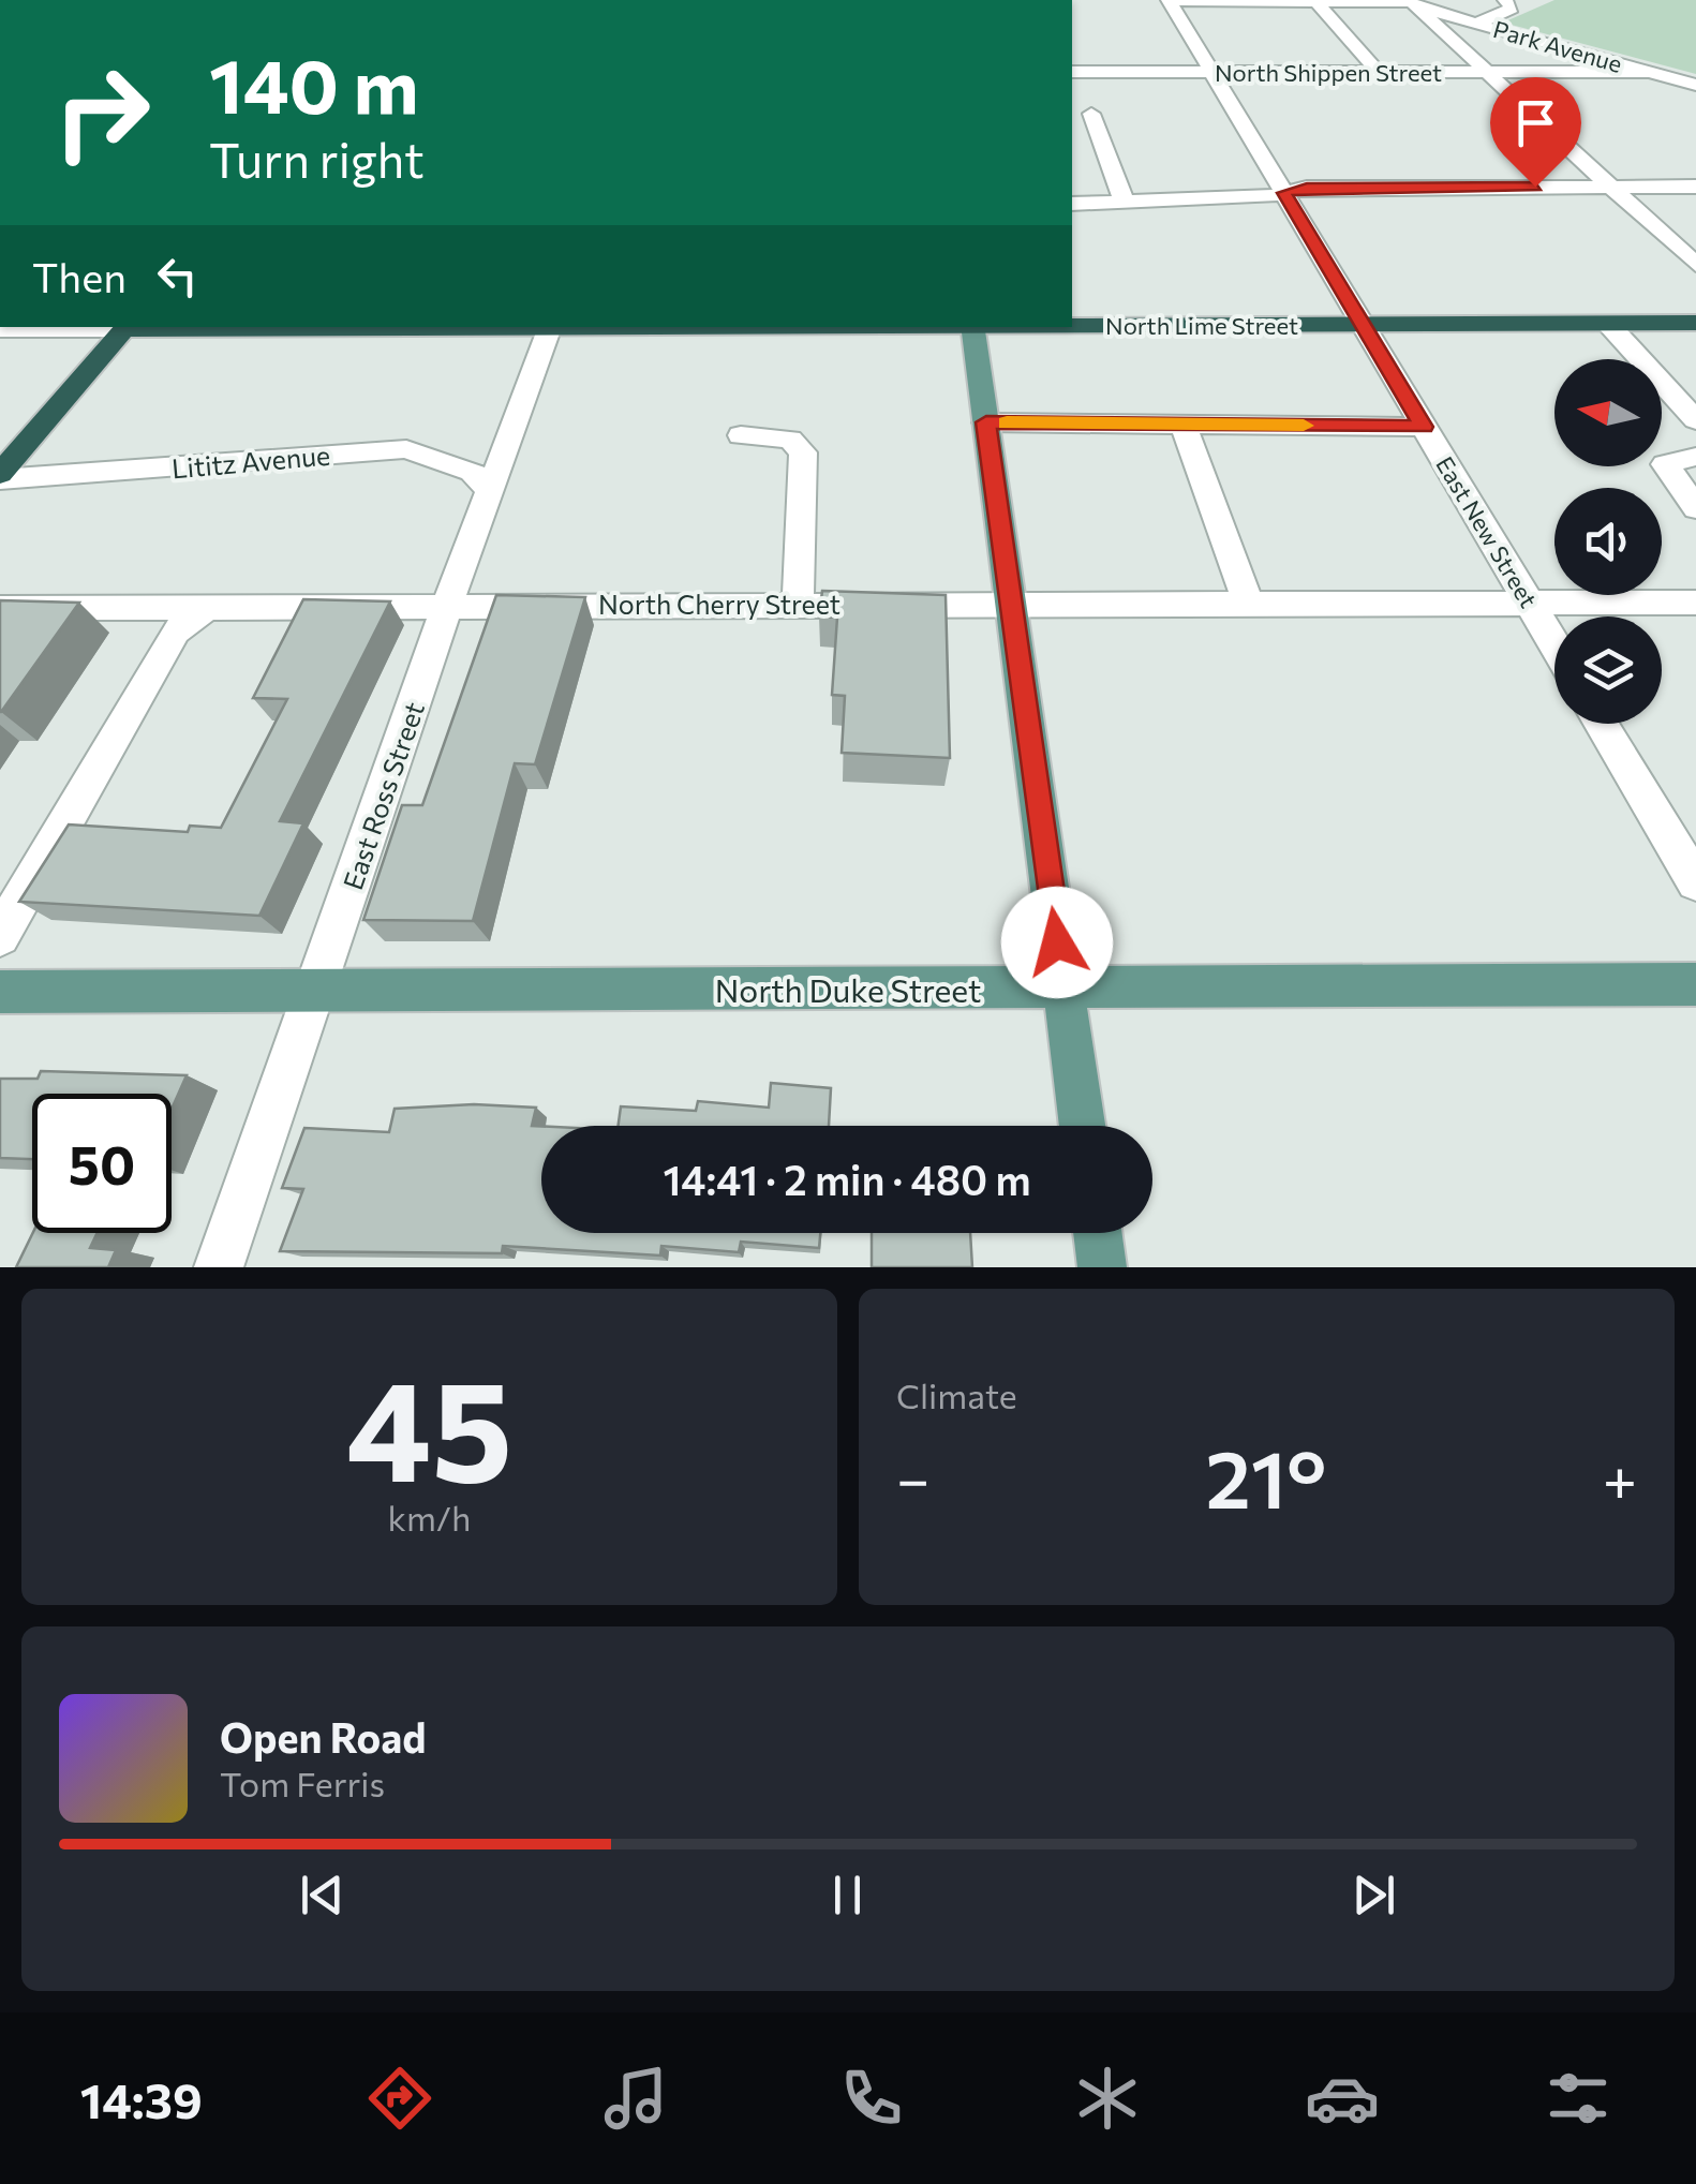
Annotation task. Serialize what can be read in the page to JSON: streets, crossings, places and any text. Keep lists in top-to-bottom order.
{
  "streets": {
    "highway": ["North Lime Street"],
    "main road": ["North Duke Street"],
    "street": [
      "Park Avenue",
      "North Shippen Street",
      "Lititz Avenue",
      "East New Street",
      "North Cherry Street",
      "East Ross Street"
    ]
  },
  "crossings": [
    ["Park Avenue", "North Shippen Street"],
    ["Park Avenue", "East New Street"],
    ["North Shippen Street", "East New Street"],
    ["North Lime Street", "East New Street"],
    ["Lititz Avenue", "East Ross Street"],
    ["East New Street", "North Cherry Street"],
    ["North Cherry Street", "East Ross Street"],
    ["East Ross Street", "North Duke Street"]
  ],
  "north": "left",
  "page": {
    "turn": ["140 m", "Turn right"],
    "then": "Then",
    "limit": "50",
    "trip": "14:41 · 2 min · 480 m",
    "tile": [
      ["45", "km/h"],
      "Climate"
    ],
    "heat": ["−", "21°", "+"],
    "song": ["Open Road", "Tom Ferris"],
    "tabs": "14:39"
  }
}
